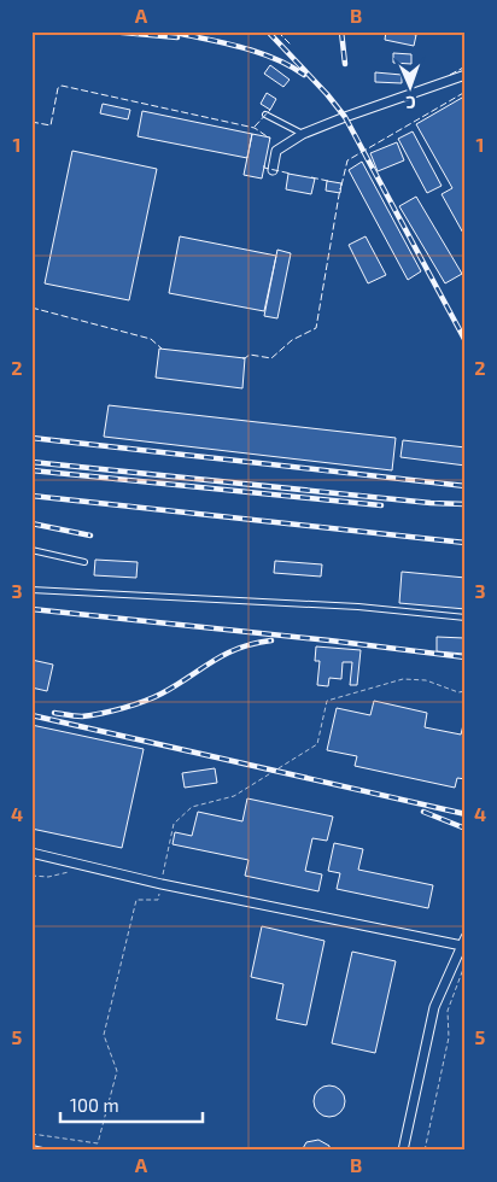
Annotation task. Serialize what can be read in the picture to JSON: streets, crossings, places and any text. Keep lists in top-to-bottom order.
{
  "scale_bar": "100 m",
  "north": "bottom",
  "grid": {
    "columns": ["A", "B"],
    "rows": [
      "1",
      "2",
      "3",
      "4",
      "5"
    ]
  }
}
